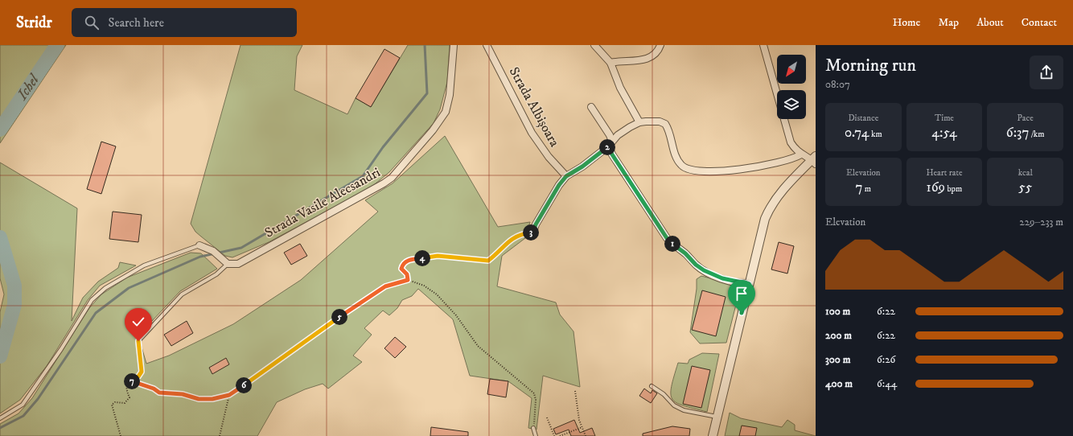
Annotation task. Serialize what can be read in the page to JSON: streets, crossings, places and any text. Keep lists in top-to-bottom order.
{
  "streets": {
    "street": ["Strada Albișoara", "Strada Vasile Alecsandri"]
  },
  "water": ["Ichel"],
  "north": "bottom left",
  "page": {
    "header": "Stridr",
    "search": "Search here",
    "nav": [
      "Home",
      "Map",
      "About",
      "Contact"
    ],
    "heading": ["Morning run", "08:07"],
    "stats": [
      ["Distance", "0.74 km"],
      ["Time", "4:54"],
      ["Pace", "6:37 /km"],
      ["Elevation", "7 m"],
      ["Heart rate", "169 bpm"],
      ["kcal", "55"]
    ],
    "pins": [
      "2",
      "3",
      "1",
      "4",
      "5",
      "7",
      "6"
    ],
    "chart": ["Elevation", "229–233 m"],
    "list": [
      {
        "name": "100 m",
        "note": "6:22"
      },
      {
        "name": "200 m",
        "note": "6:22"
      },
      {
        "name": "300 m",
        "note": "6:26"
      },
      {
        "name": "400 m",
        "note": "6:44"
      }
    ]
  }
}
